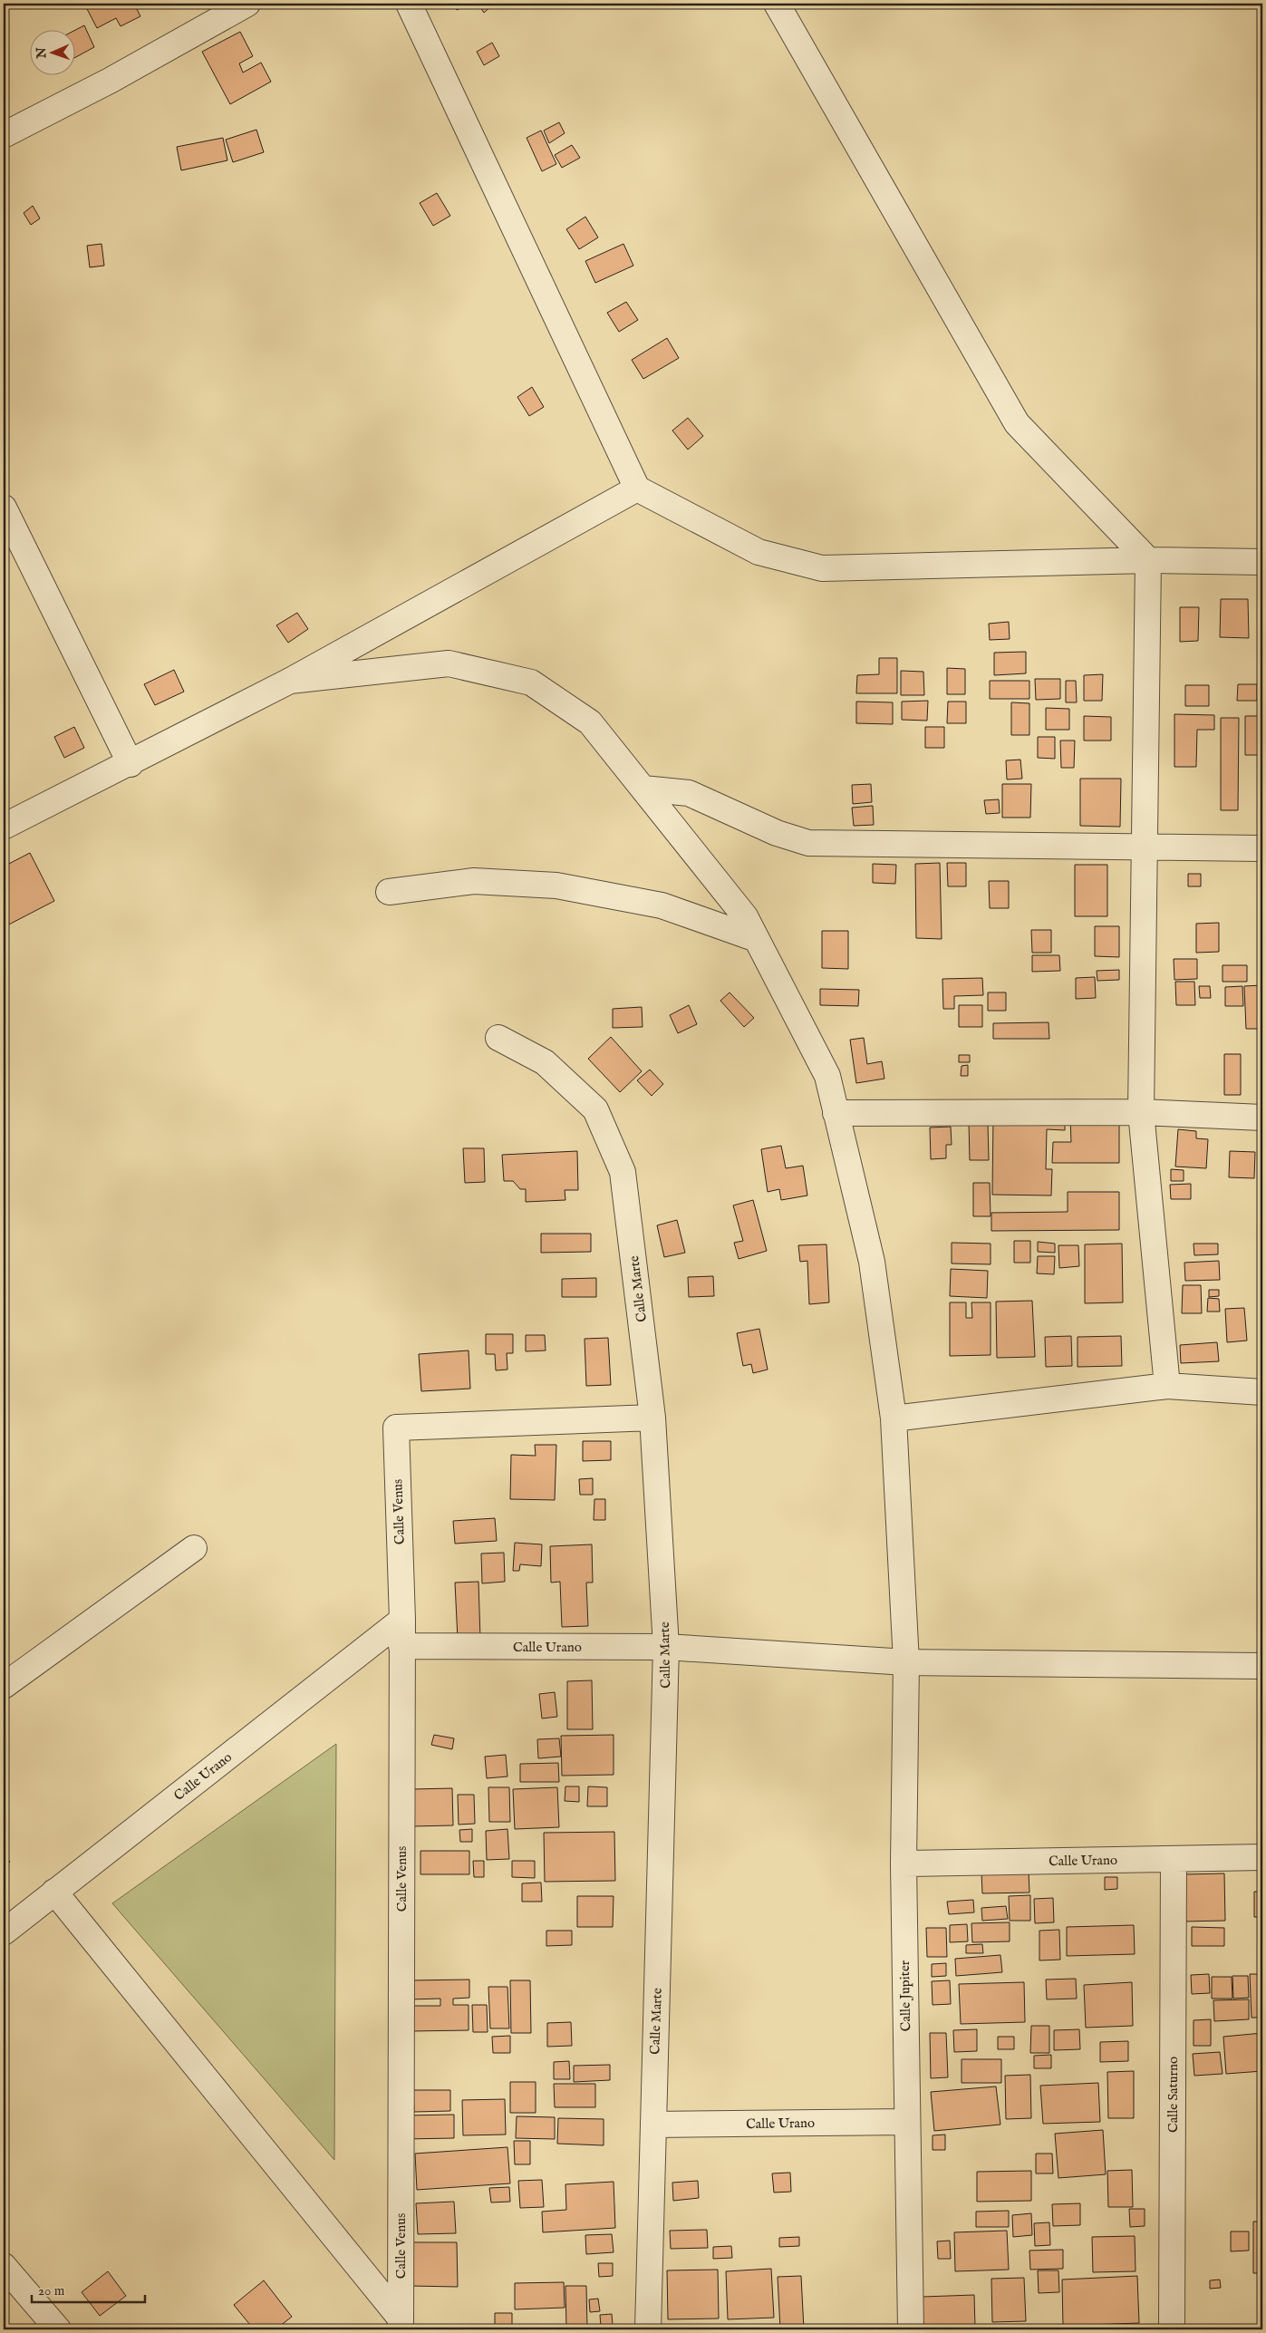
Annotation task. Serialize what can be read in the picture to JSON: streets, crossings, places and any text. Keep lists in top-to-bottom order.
{
  "streets": {
    "street": [
      "Calle Marte",
      "Calle Venus",
      "Calle Urano",
      "Calle Jupiter",
      "Calle Saturno"
    ]
  },
  "crossings": [
    ["Calle Marte", "Calle Venus"],
    ["Calle Marte", "Calle Urano"],
    ["Calle Venus", "Calle Urano"],
    ["Calle Urano", "Calle Jupiter"],
    ["Calle Urano", "Calle Saturno"]
  ],
  "scale_bar": "20 m",
  "north": "left"
}
